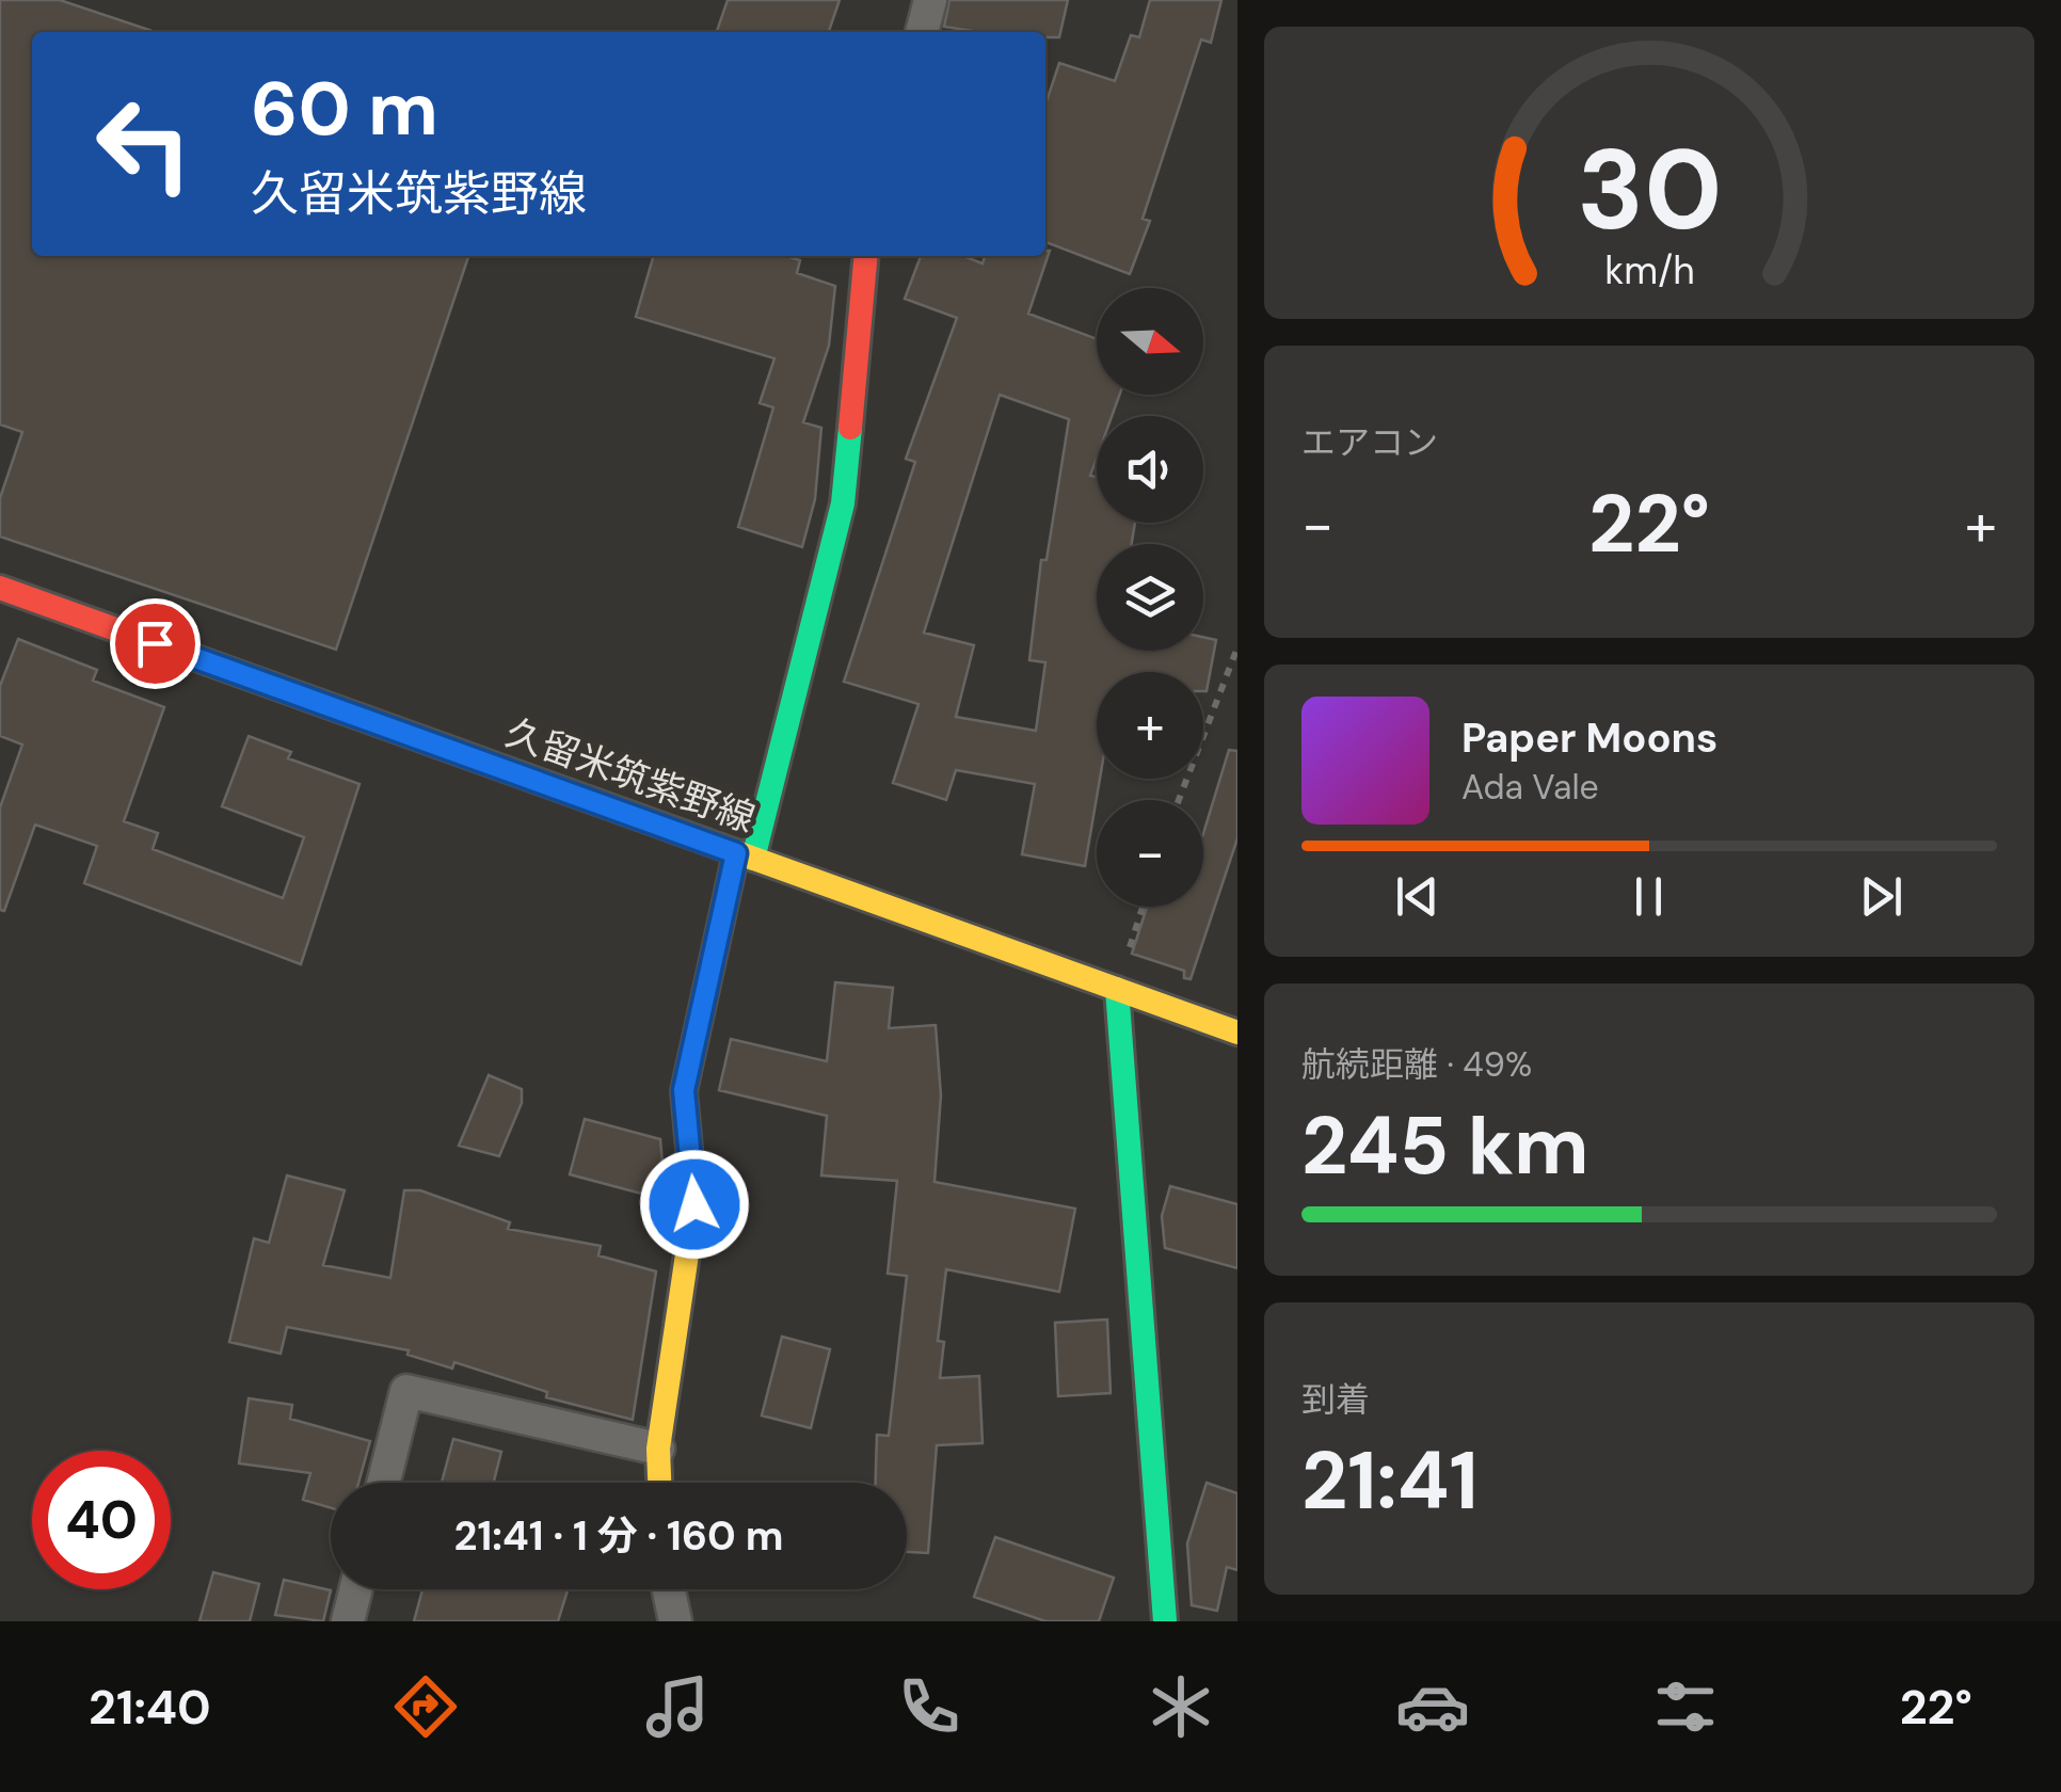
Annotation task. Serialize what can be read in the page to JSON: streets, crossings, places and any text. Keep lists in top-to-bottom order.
{
  "streets": {
    "street": ["久留米筑紫野線"]
  },
  "north": "right",
  "page": {
    "turn": ["60 m", "久留米筑紫野線"],
    "map_buttons": ["+", "−"],
    "tile": [
      "エアコン",
      ["航続距離 · 49%", "245 km"],
      ["到着", "21:41"]
    ],
    "heat": ["−", "22°", "+"],
    "song": ["Paper Moons", "Ada Vale"],
    "limit": "40",
    "trip": "21:41 · 1 分 · 160 m",
    "tabs": ["21:40", "22°"],
    "gauge": ["30", "km/h"]
  }
}
